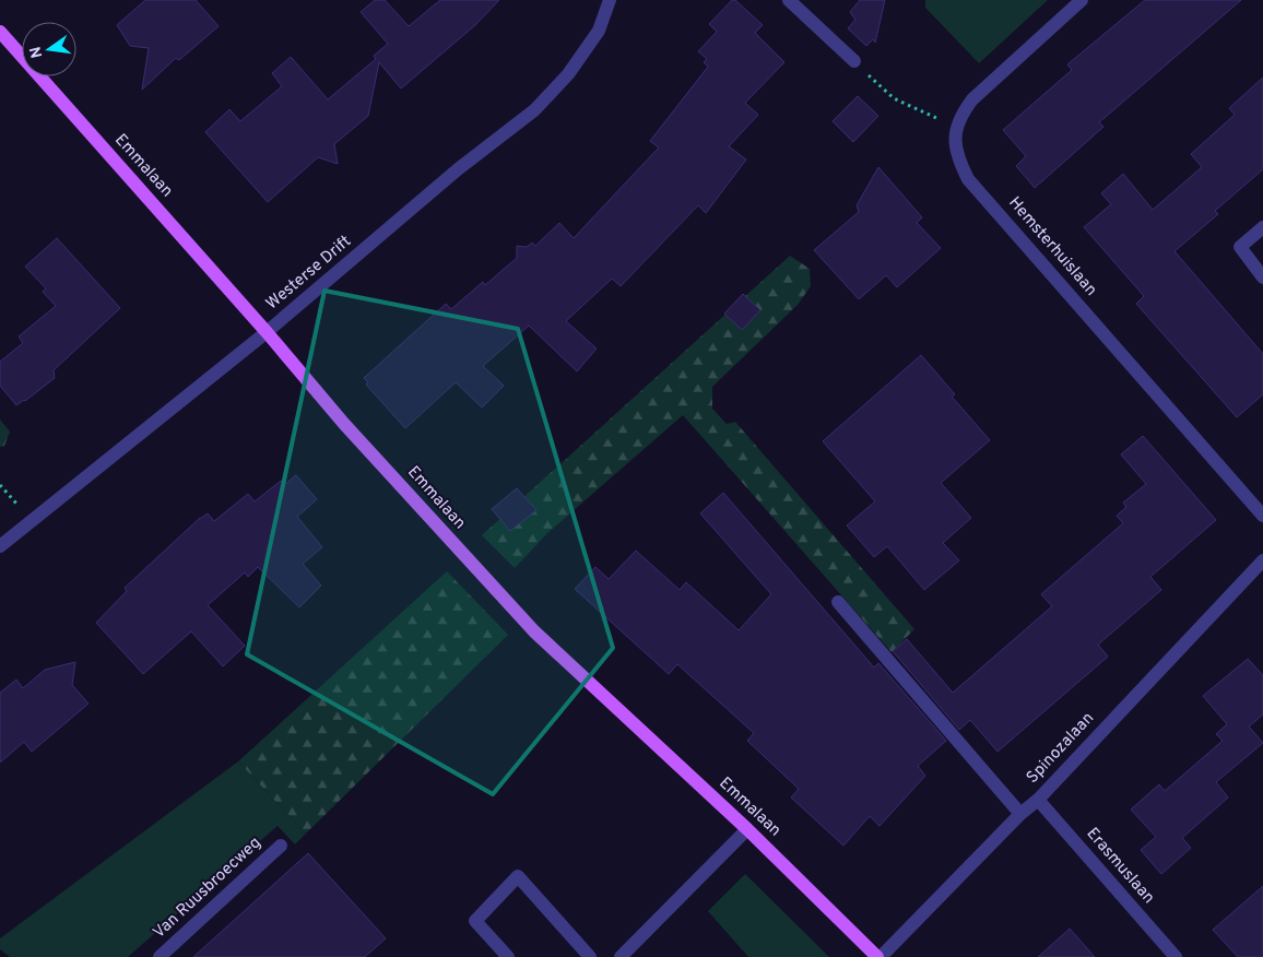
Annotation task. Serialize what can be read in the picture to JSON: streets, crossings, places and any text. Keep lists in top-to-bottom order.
{
  "streets": {
    "main road": ["Emmalaan"],
    "street": [
      "Hemsterhuislaan",
      "Westerse Drift",
      "Spinozalaan",
      "Erasmuslaan",
      "Van Ruusbroecweg"
    ]
  },
  "crossings": [
    ["Emmalaan", "Westerse Drift"],
    ["Emmalaan", "Spinozalaan"],
    ["Spinozalaan", "Erasmuslaan"]
  ],
  "north": "left"
}
